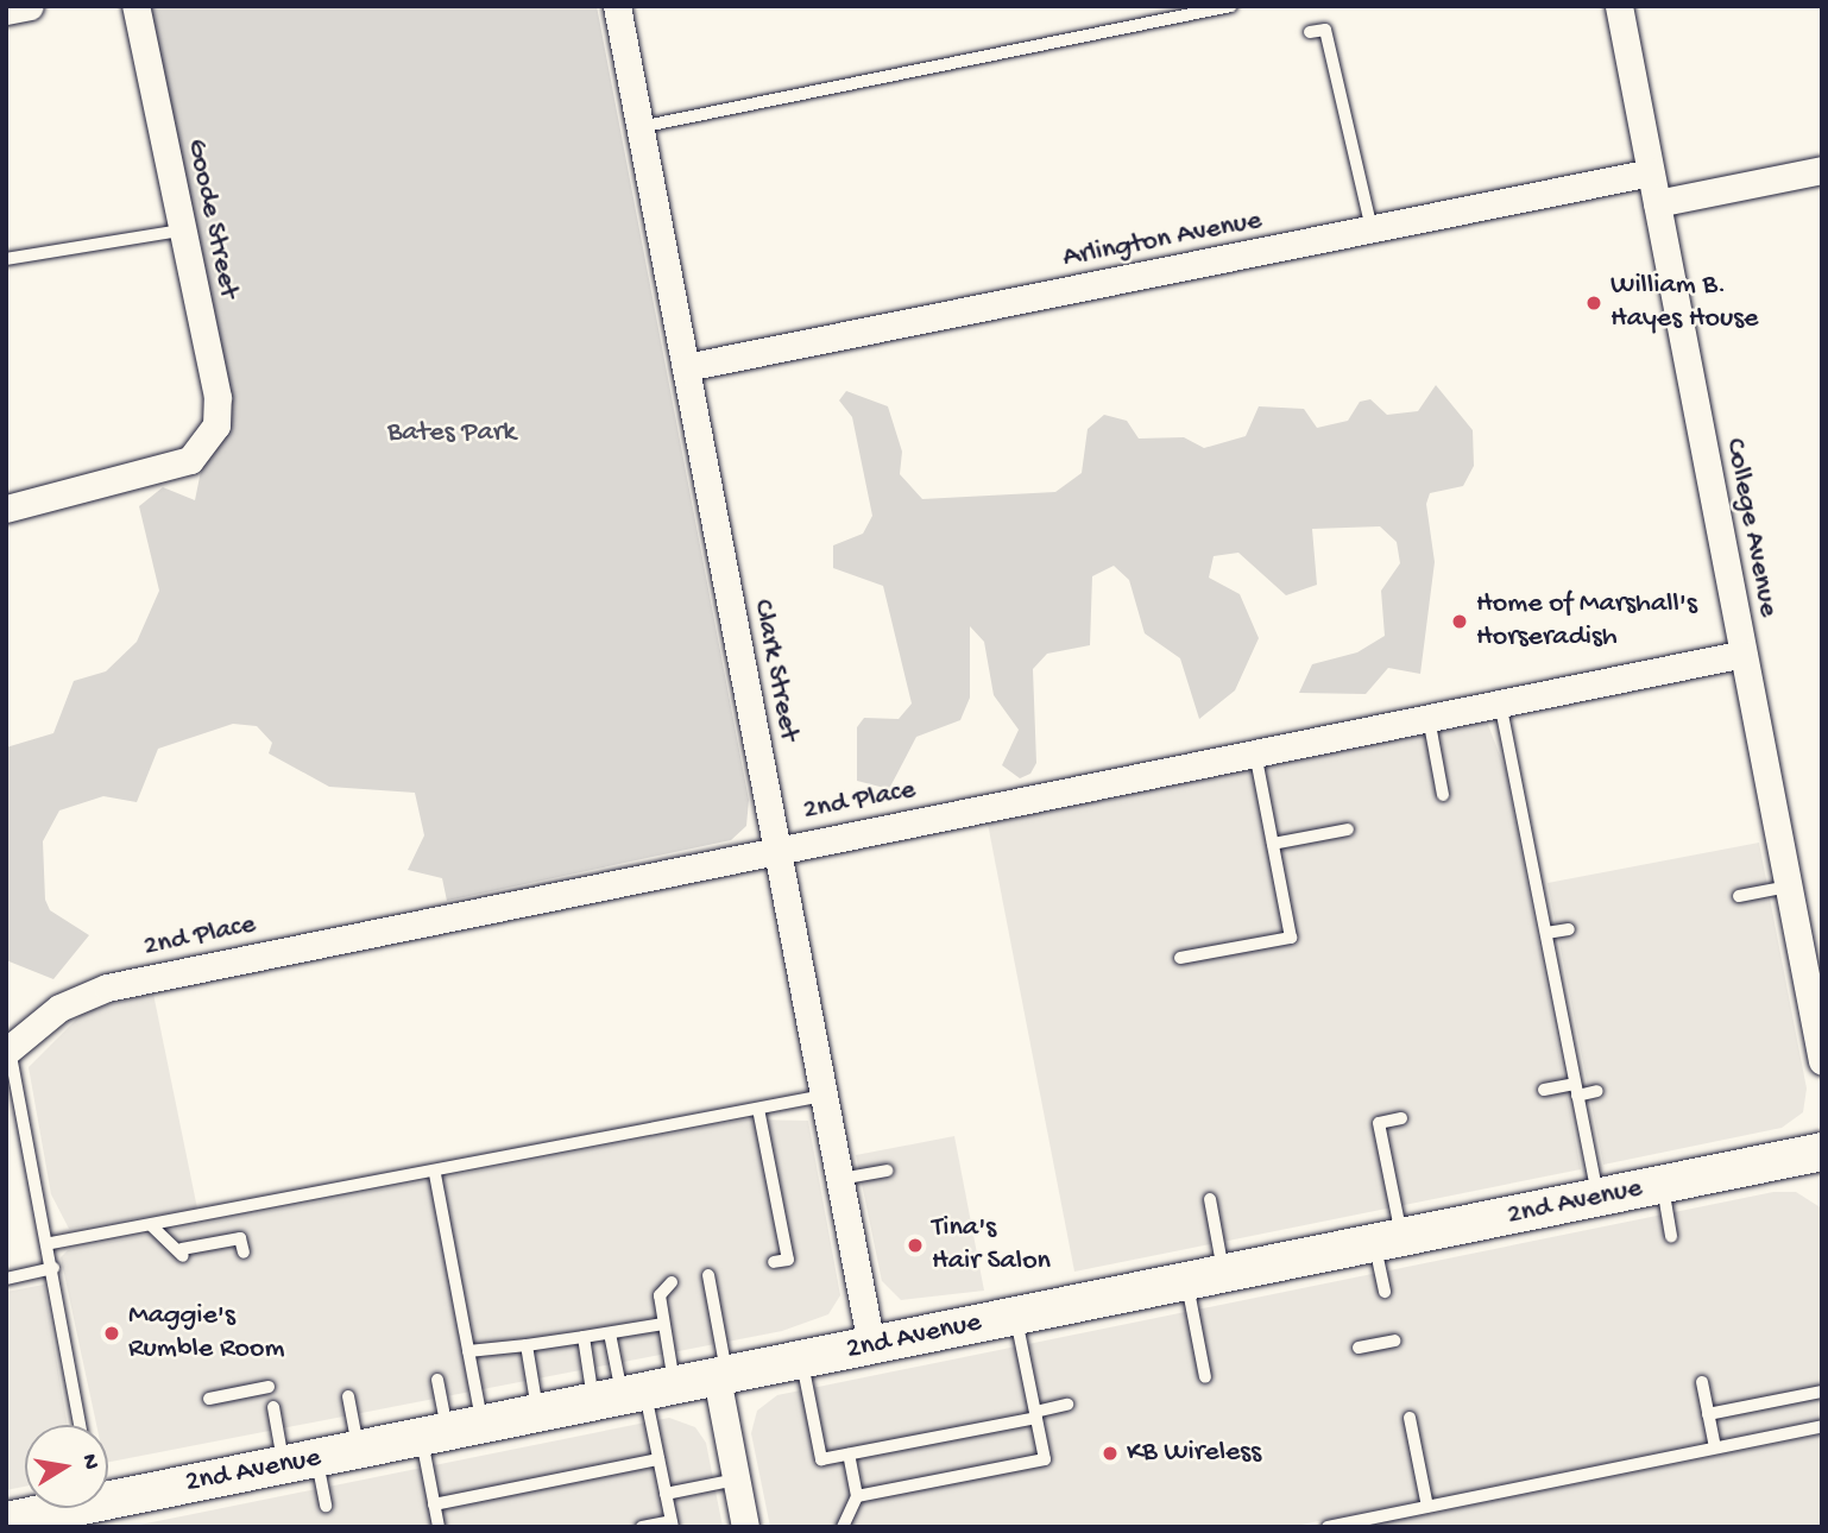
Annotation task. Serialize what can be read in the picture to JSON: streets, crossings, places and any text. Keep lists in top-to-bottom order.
{
  "streets": {
    "main road": ["2nd Avenue"],
    "street": [
      "Goode Street",
      "Arlington Avenue",
      "College Avenue",
      "Clark Street",
      "2nd Place"
    ]
  },
  "crossings": [
    ["Arlington Avenue", "College Avenue"],
    ["Arlington Avenue", "Clark Street"],
    ["College Avenue", "2nd Place"],
    ["Clark Street", "2nd Place"],
    ["Clark Street", "2nd Avenue"]
  ],
  "parks": ["Bates Park"],
  "places": [
    "William B. Hayes House",
    "Home of Marshall's Horseradish",
    "Tina's Hair Salon",
    "Maggie's Rumble Room",
    "KB Wireless"
  ],
  "north": "right"
}
